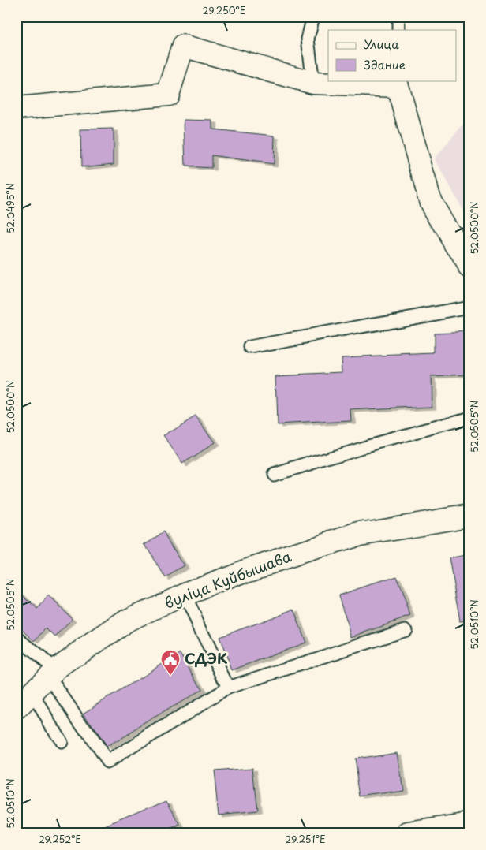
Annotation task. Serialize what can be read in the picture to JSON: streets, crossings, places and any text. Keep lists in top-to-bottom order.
{
  "streets": {
    "street": ["вуліца Куйбышава"]
  },
  "places": {
    "public building": ["СДЭК"]
  },
  "legend": ["Улица", "Здание"],
  "coordinates": [
    "29.250°E",
    "52.0495°N",
    "52.0500°N",
    "52.0505°N",
    "52.0510°N",
    "29.252°E",
    "29.251°E"
  ]
}
